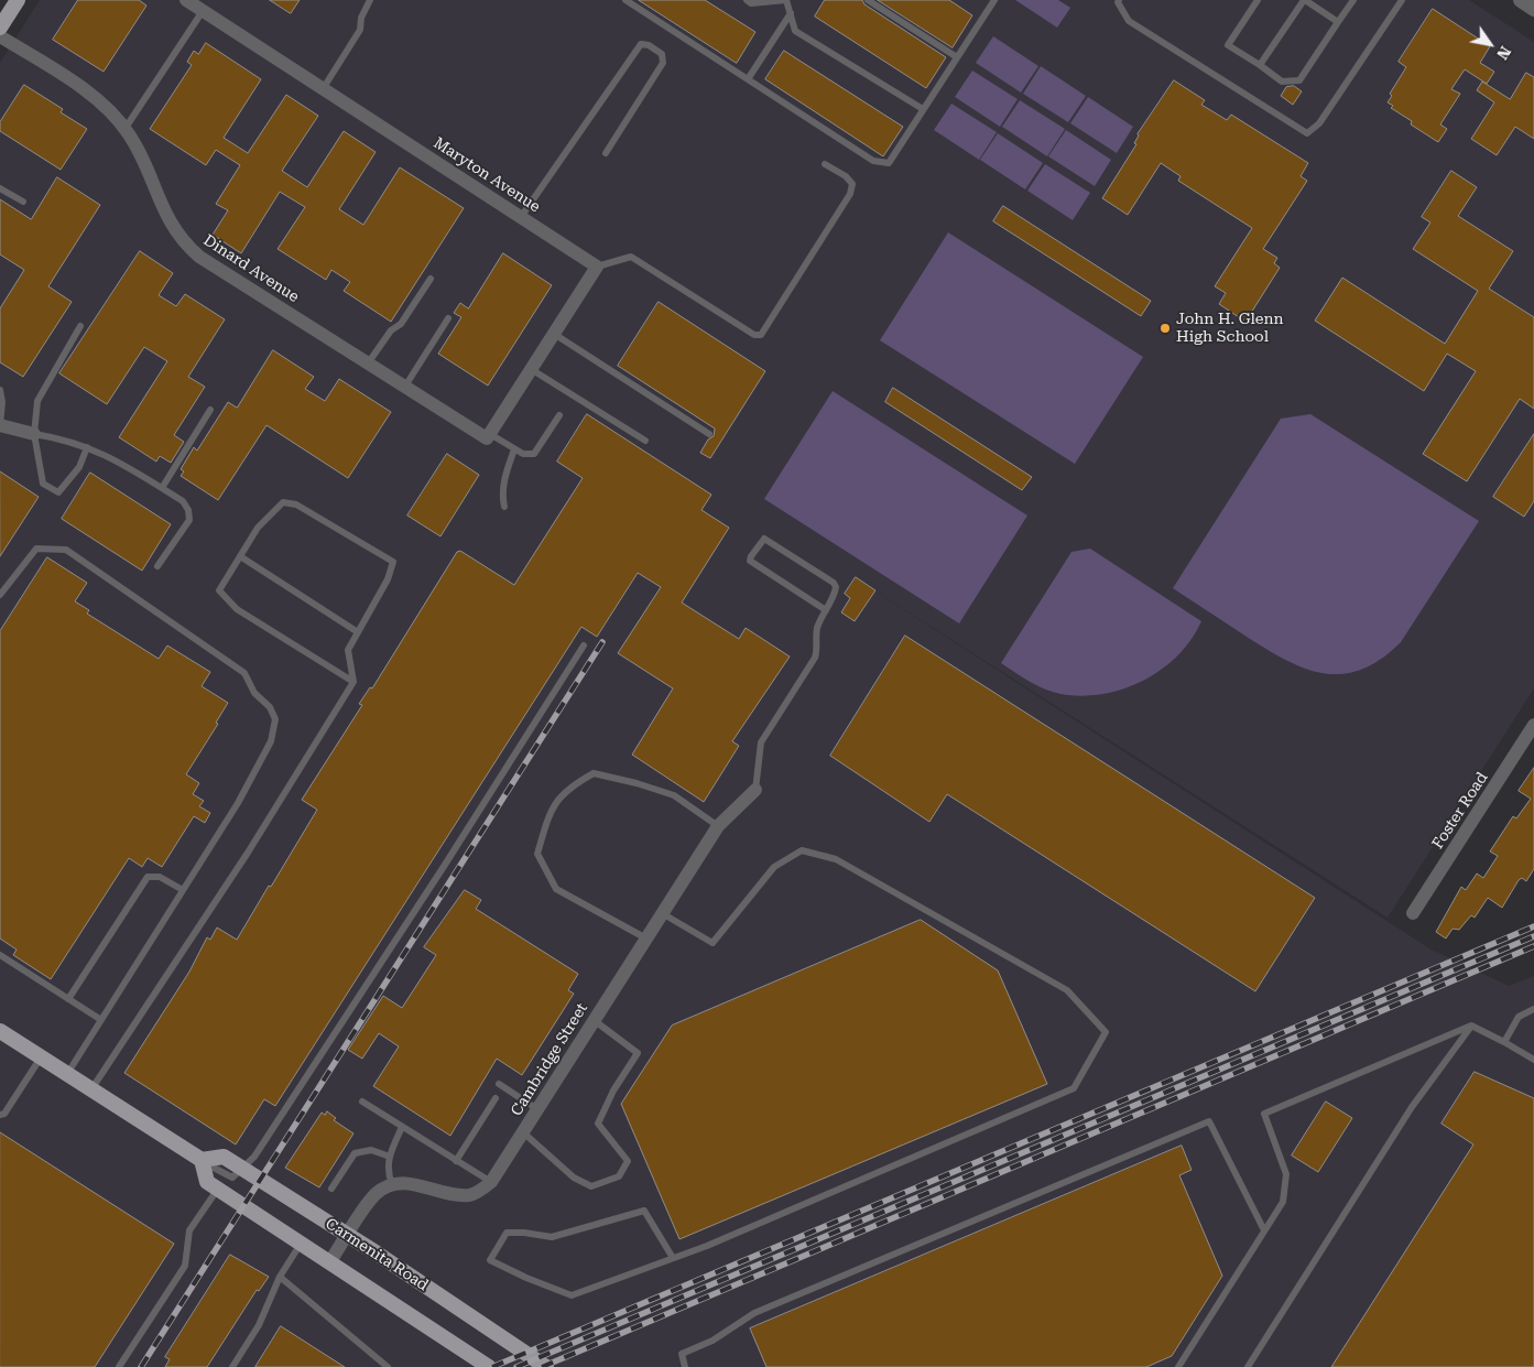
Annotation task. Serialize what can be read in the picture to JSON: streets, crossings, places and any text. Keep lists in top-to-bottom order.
{
  "streets": {
    "main road": ["Carmenita Road"],
    "street": [
      "Maryton Avenue",
      "Dinard Avenue",
      "Foster Road",
      "Cambridge Street"
    ]
  },
  "places": ["John H. Glenn High School"],
  "north": "bottom right"
}
